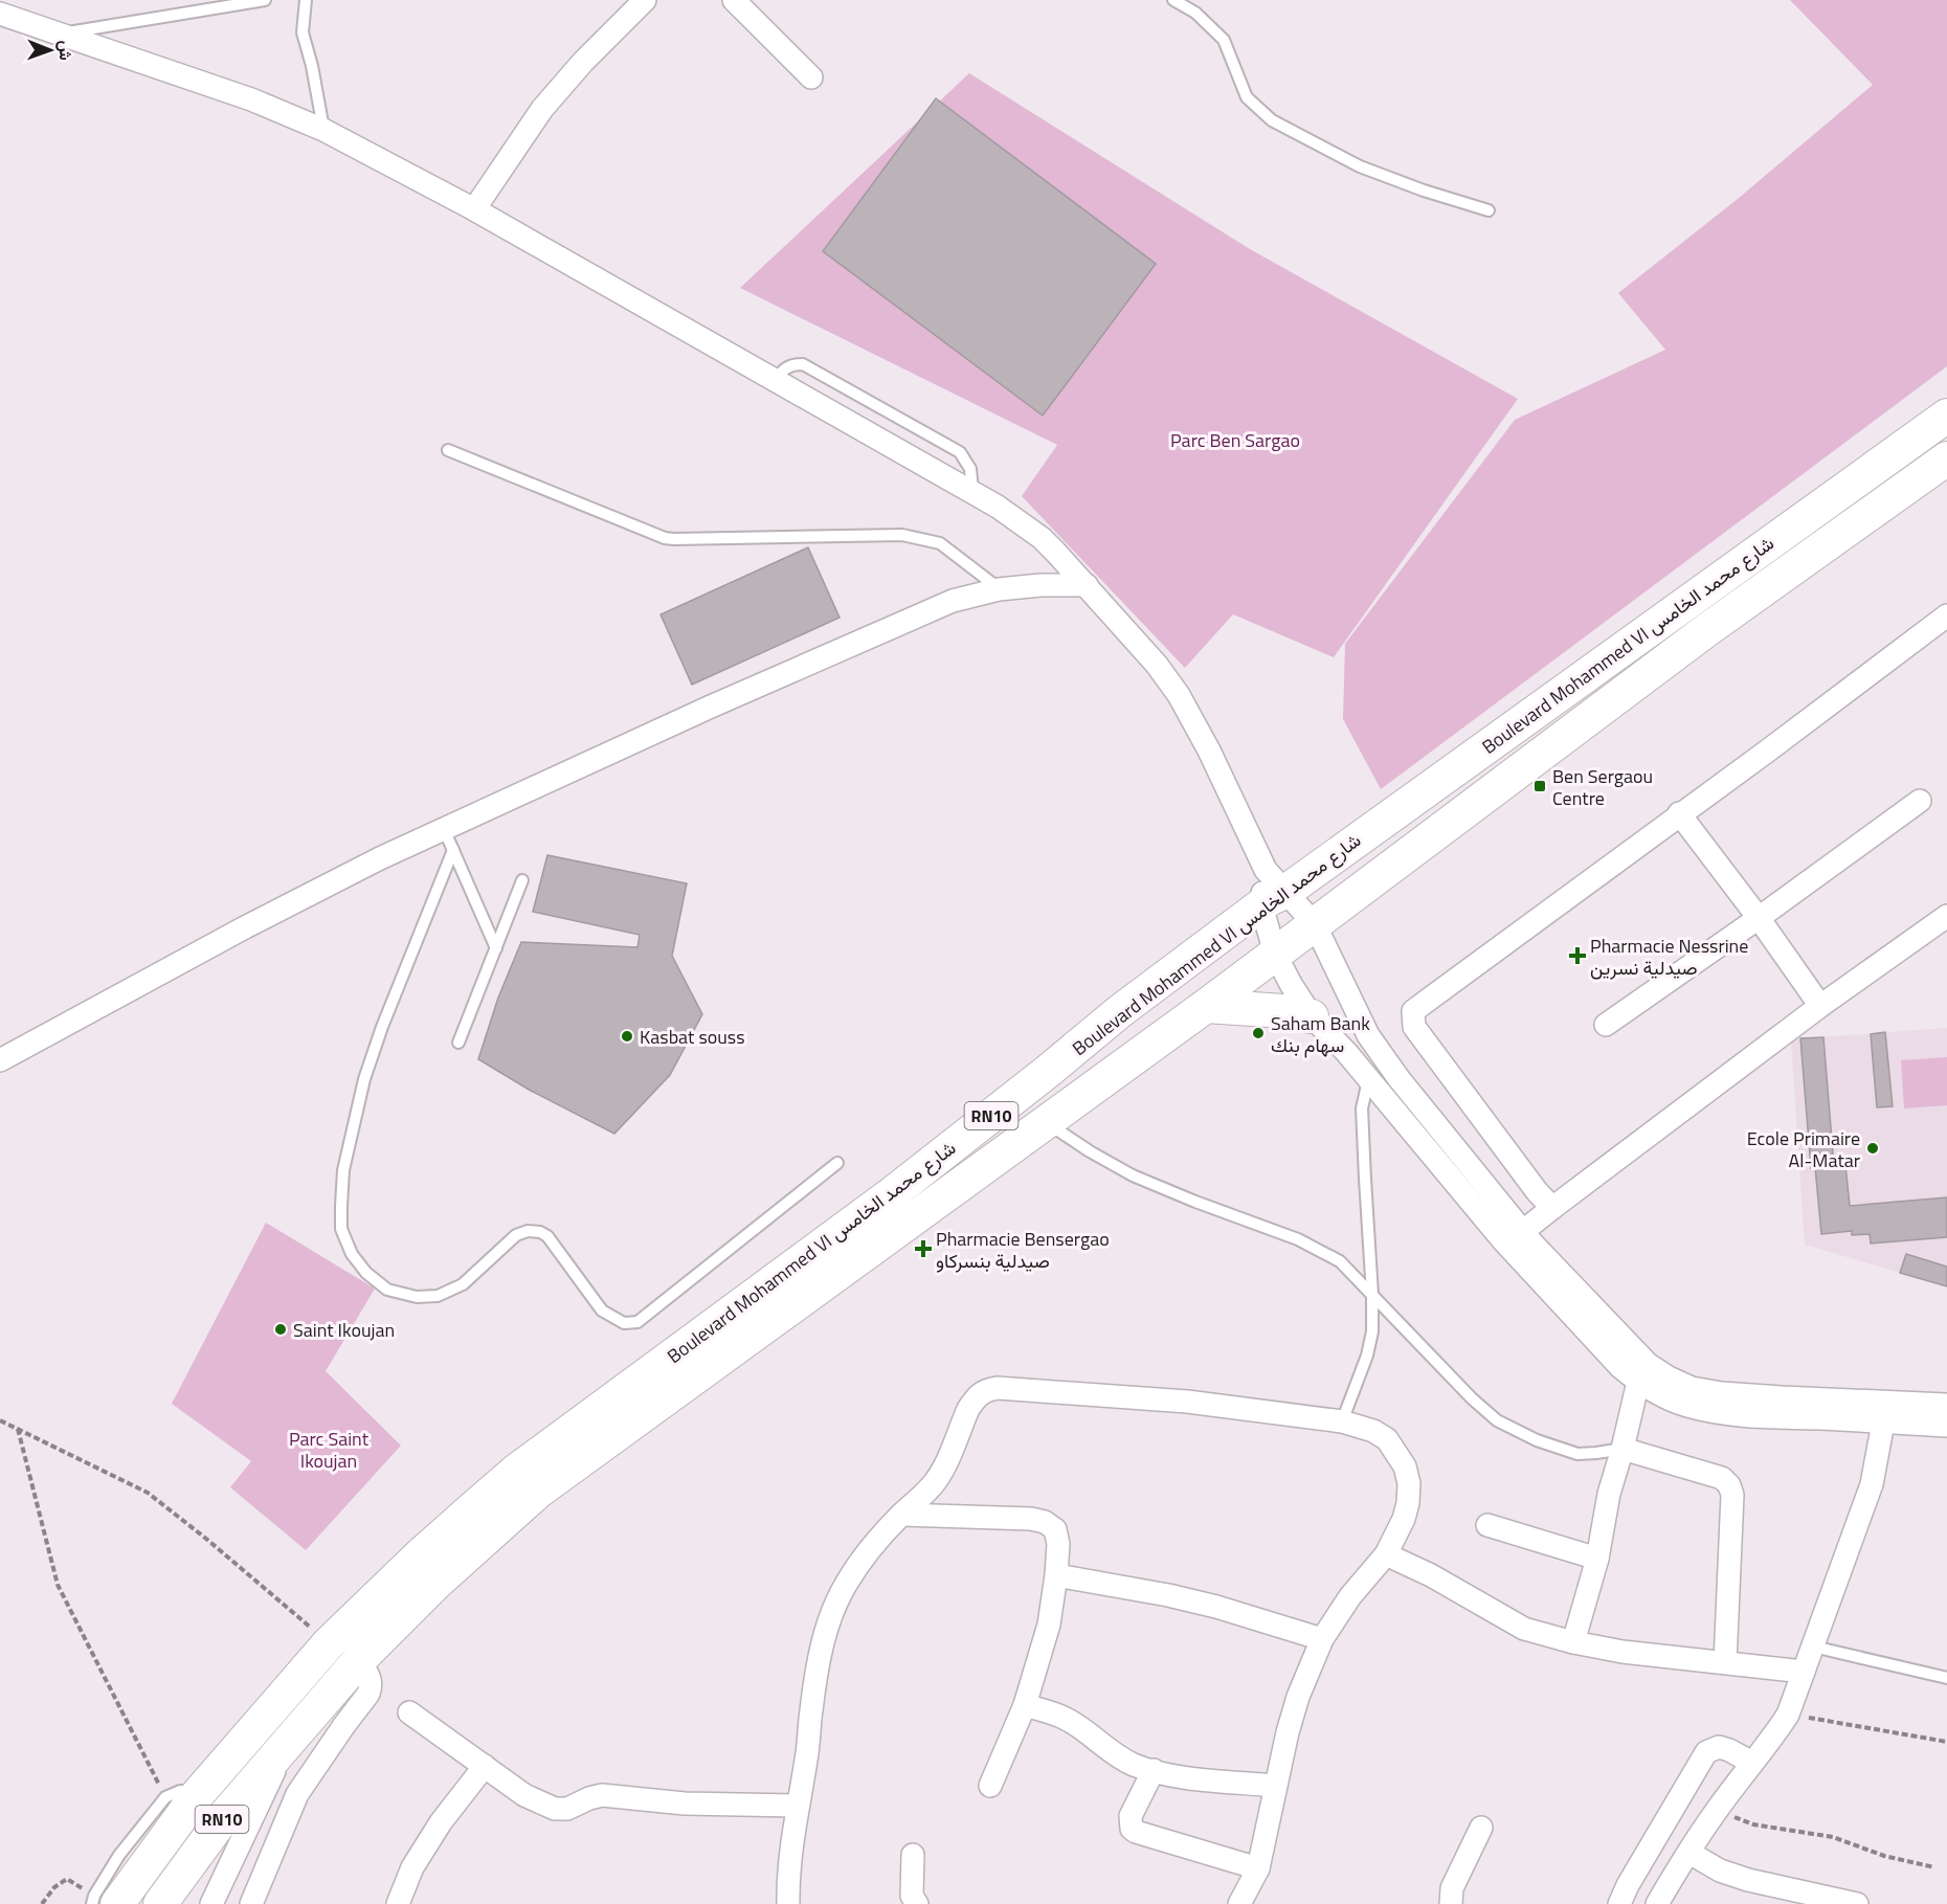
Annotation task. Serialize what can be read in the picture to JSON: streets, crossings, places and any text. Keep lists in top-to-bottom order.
{
  "streets": {
    "main road": ["Boulevard Mohammed VI شارع محمد الخامس", "RN10"]
  },
  "parks": ["Parc Ben Sargao", "Parc Saint Ikoujan"],
  "places": {
    "transit": ["Ben Sergaou Centre"],
    "health": ["Pharmacie Nessrine صيدلية نسرين", "Pharmacie Bensergao صيدلية بنسركاو"],
    "other": [
      "Saham Bank سهام بنك",
      "Kasbat souss",
      "Ecole Primaire Al-Matar",
      "Saint Ikoujan"
    ]
  },
  "north": "right"
}
